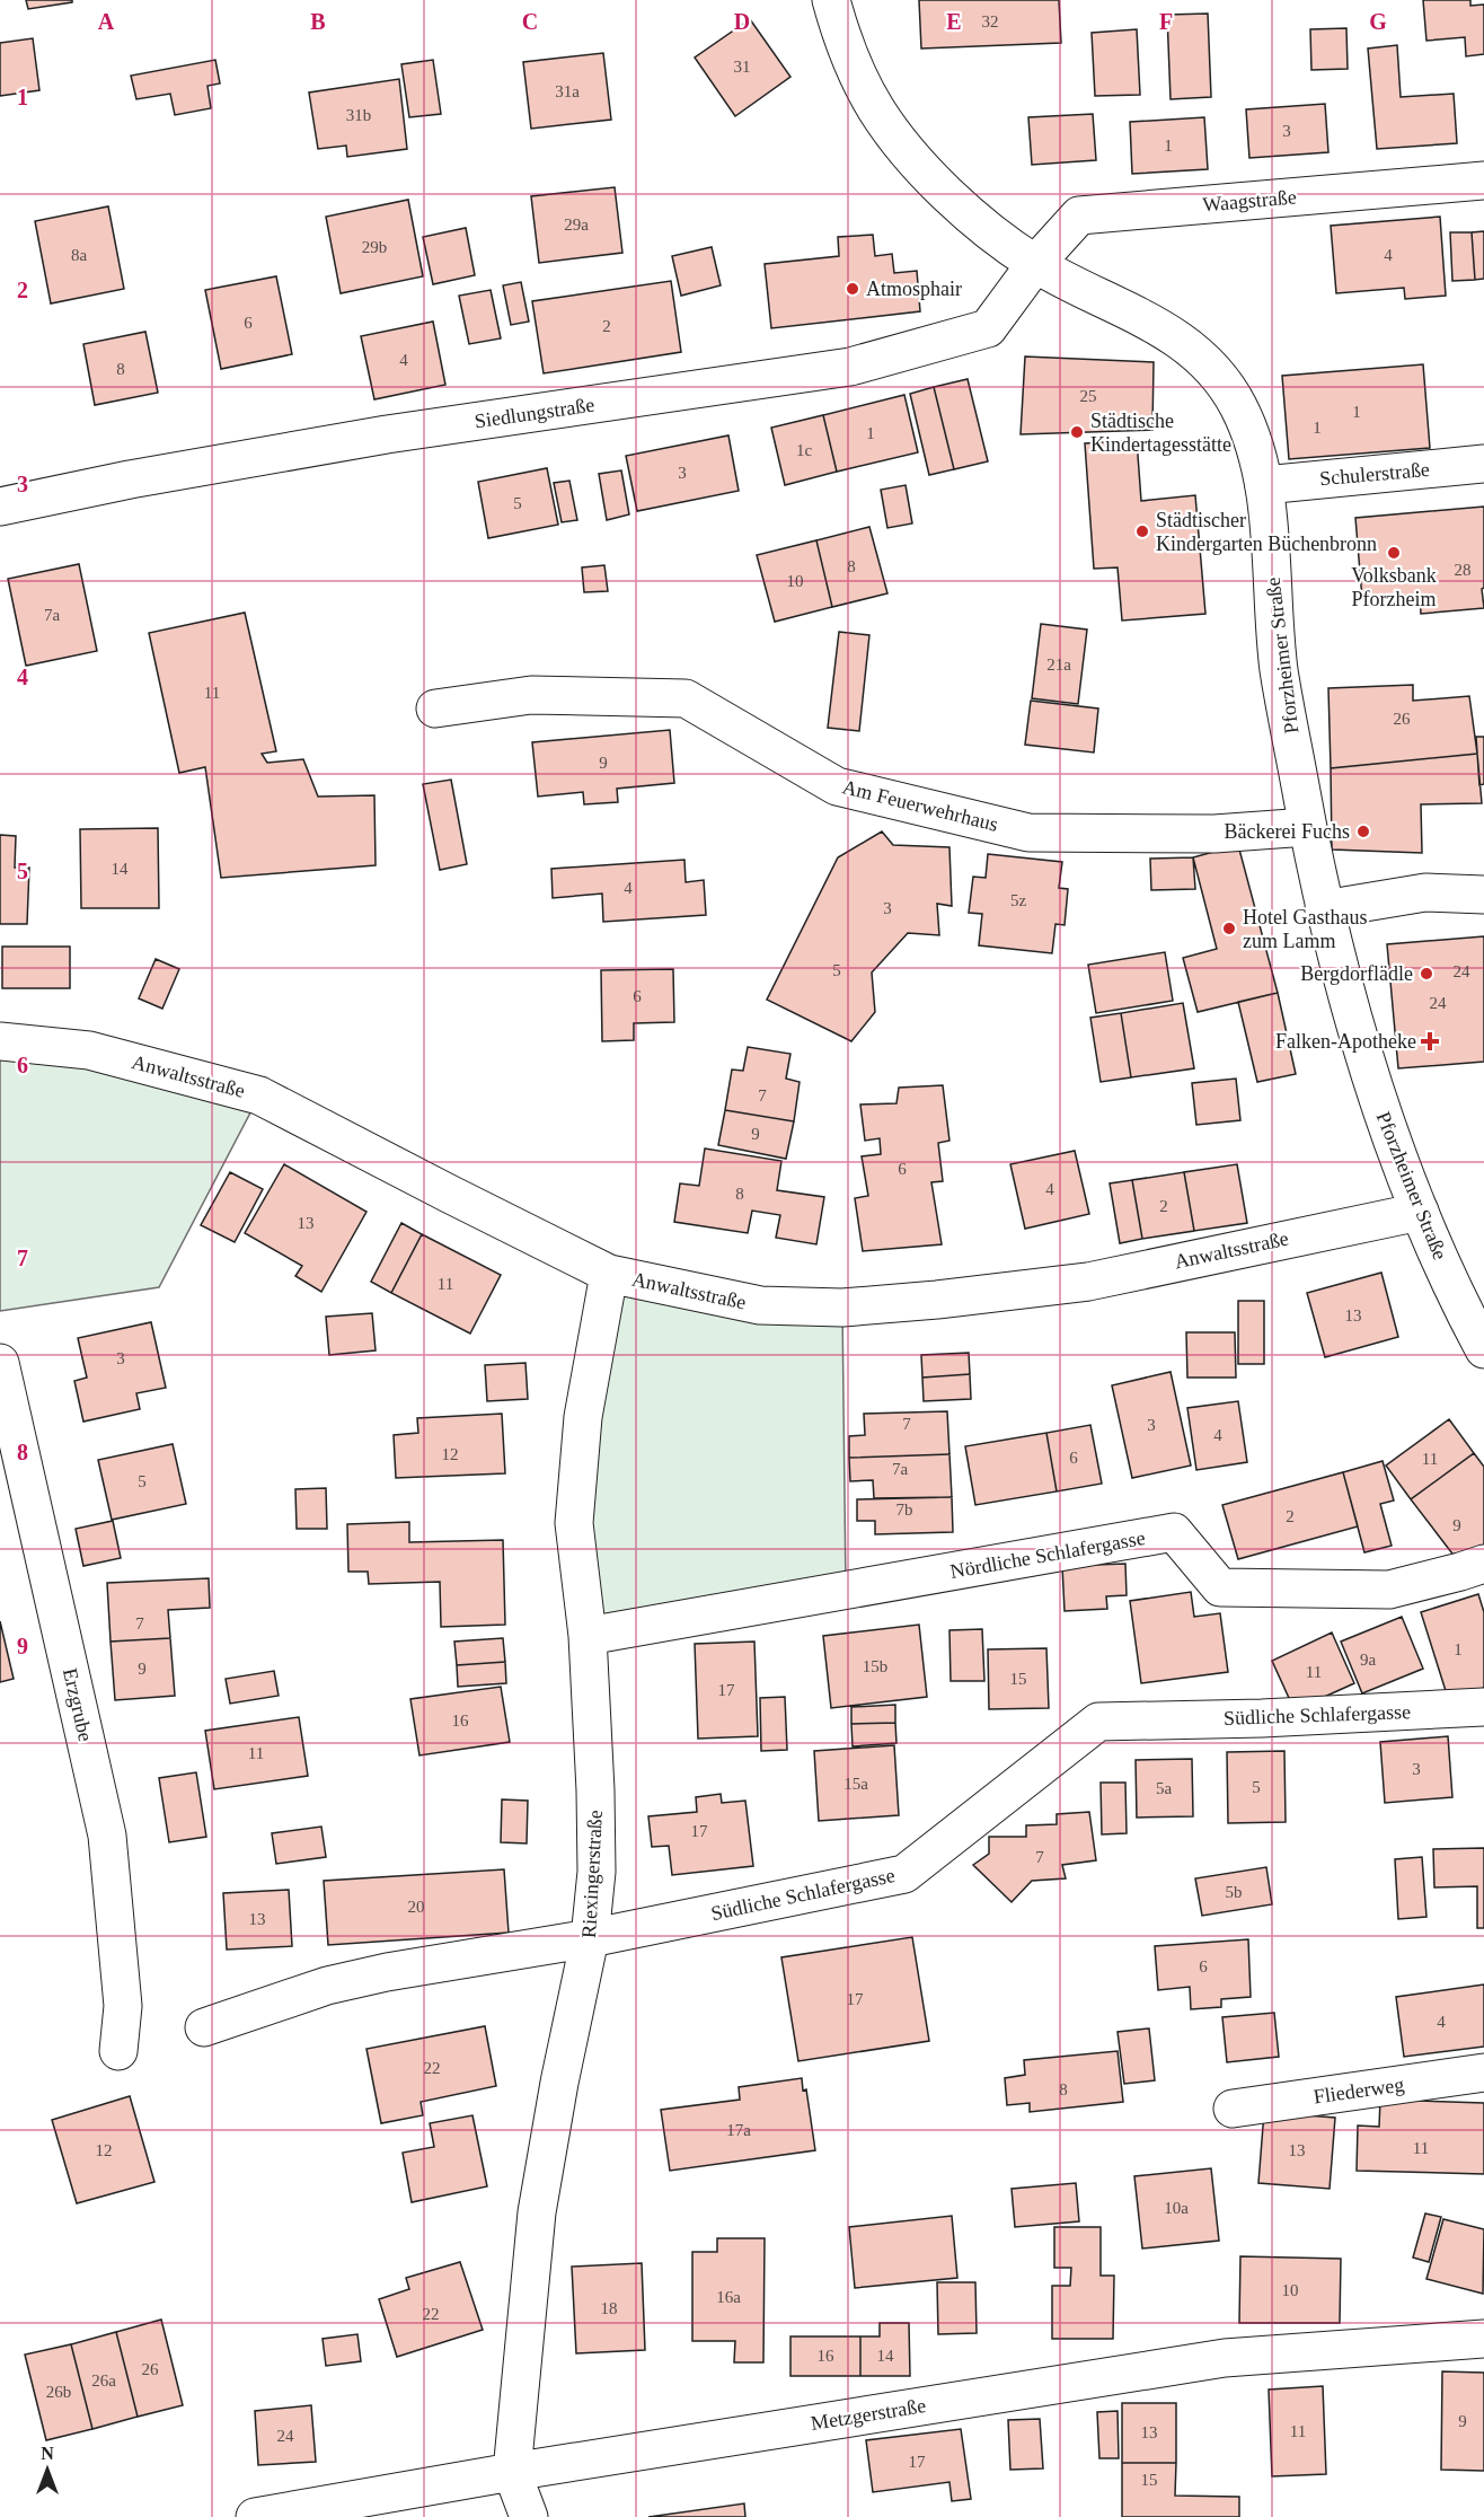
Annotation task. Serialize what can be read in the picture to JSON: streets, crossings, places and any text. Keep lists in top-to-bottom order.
{
  "streets": {
    "street": [
      "Waagstraße",
      "Siedlungstraße",
      "Schulerstraße",
      "Pforzheimer Straße",
      "Am Feuerwehrhaus",
      "Anwaltsstraße",
      "Nördliche Schlafergasse",
      "Erzgrube",
      "Südliche Schlafergasse",
      "Riexingerstraße",
      "Fliederweg",
      "Metzgerstraße"
    ]
  },
  "crossings": [
    ["Waagstraße", "Siedlungstraße"],
    ["Waagstraße", "Pforzheimer Straße"],
    ["Siedlungstraße", "Pforzheimer Straße"],
    ["Schulerstraße", "Pforzheimer Straße"],
    ["Pforzheimer Straße", "Am Feuerwehrhaus"],
    ["Pforzheimer Straße", "Anwaltsstraße"],
    ["Anwaltsstraße", "Riexingerstraße"],
    ["Nördliche Schlafergasse", "Riexingerstraße"],
    ["Südliche Schlafergasse", "Riexingerstraße"],
    ["Riexingerstraße", "Metzgerstraße"]
  ],
  "places": {
    "other": [
      "Atmosphair",
      "Städtische Kindertagesstätte",
      "Städtischer Kindergarten Büchenbronn",
      "Volksbank Pforzheim",
      "Bäckerei Fuchs",
      "Hotel Gasthaus zum Lamm",
      "Bergdorflädle"
    ],
    "health": ["Falken-Apotheke"]
  },
  "house_numbers": [
    "32",
    "31",
    "31a",
    "31b",
    "3",
    "1",
    "29a",
    "29b",
    "8a",
    "4",
    "6",
    "2",
    "4",
    "8",
    "25",
    "1",
    "1",
    "1",
    "1c",
    "3",
    "5",
    "8",
    "28",
    "10",
    "7a",
    "21a",
    "11",
    "26",
    "9",
    "14",
    "4",
    "5z",
    "3",
    "5",
    "24",
    "6",
    "24",
    "7",
    "9",
    "6",
    "4",
    "8",
    "2",
    "13",
    "11",
    "13",
    "3",
    "7",
    "3",
    "4",
    "12",
    "6",
    "11",
    "7a",
    "5",
    "7b",
    "2",
    "9",
    "7",
    "1",
    "9a",
    "15b",
    "9",
    "11",
    "15",
    "17",
    "16",
    "11",
    "3",
    "15a",
    "5",
    "5a",
    "17",
    "7",
    "5b",
    "20",
    "13",
    "6",
    "17",
    "4",
    "22",
    "8",
    "17a",
    "11",
    "12",
    "13",
    "10a",
    "10",
    "16a",
    "18",
    "22",
    "16",
    "14",
    "26",
    "26a",
    "26b",
    "9",
    "11",
    "13",
    "24",
    "17",
    "15"
  ],
  "north": "top",
  "grid": {
    "columns": [
      "A",
      "B",
      "C",
      "D",
      "E",
      "F",
      "G"
    ],
    "rows": [
      "1",
      "2",
      "3",
      "4",
      "5",
      "6",
      "7",
      "8",
      "9"
    ]
  }
}
